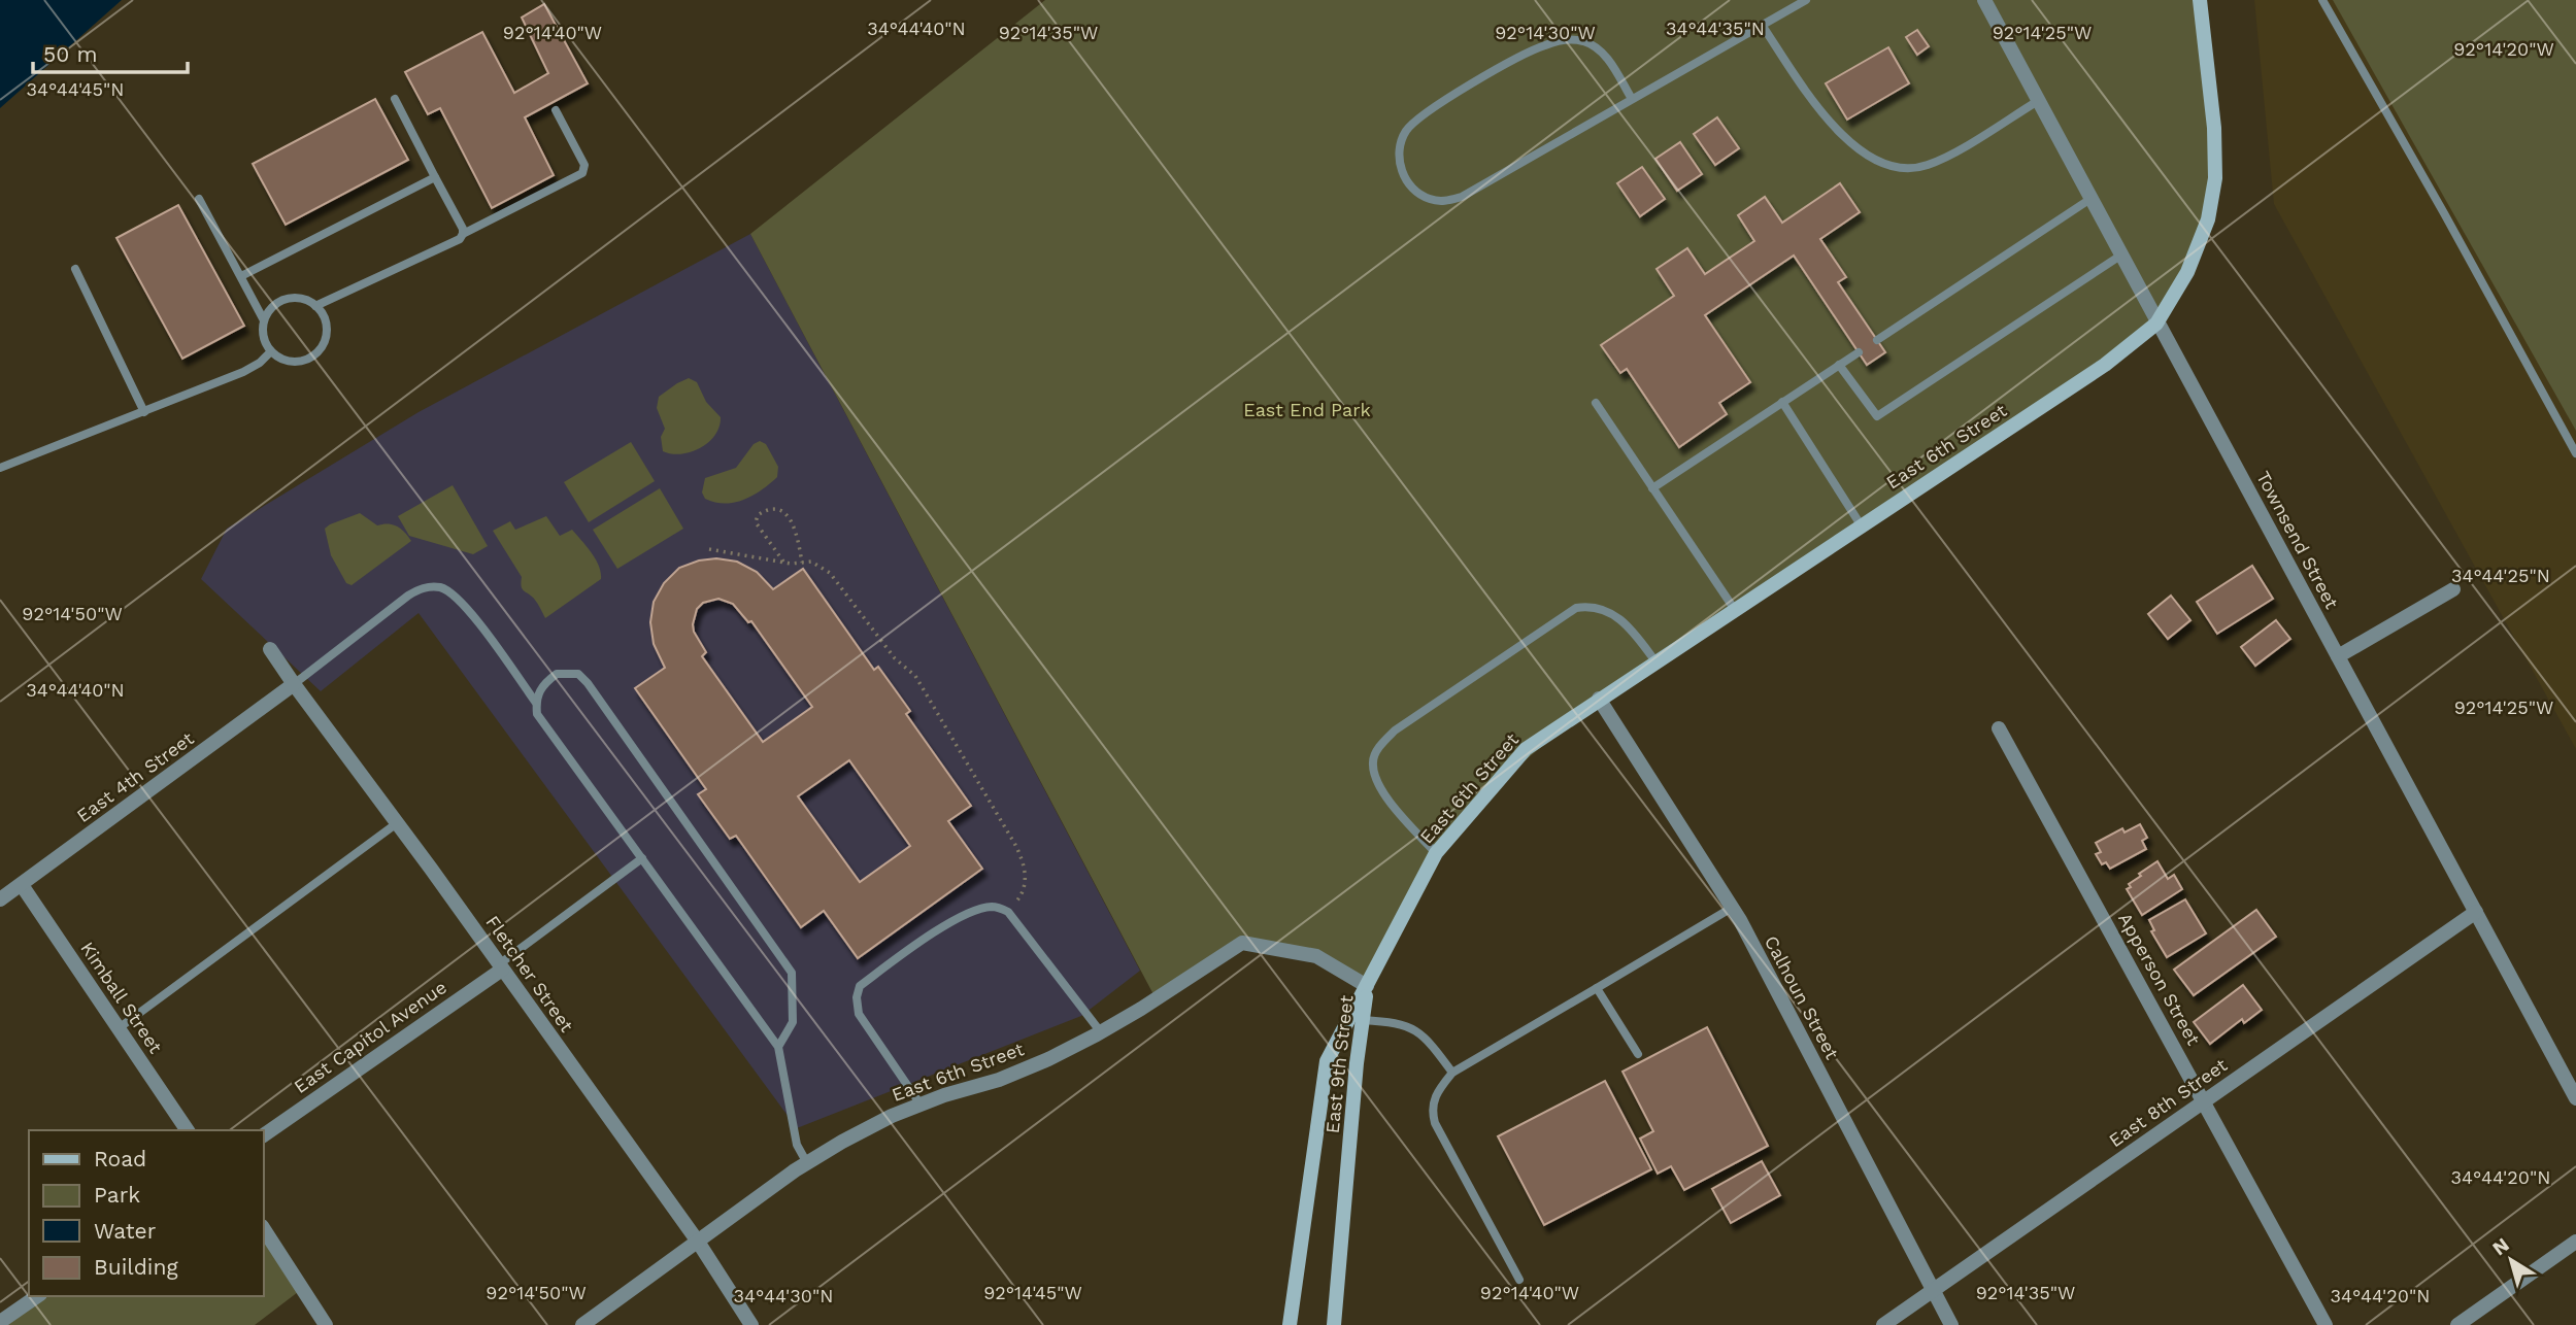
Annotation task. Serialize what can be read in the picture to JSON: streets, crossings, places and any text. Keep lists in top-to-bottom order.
{
  "streets": {
    "main road": ["East 6th Street", "East 9th Street"],
    "street": [
      "Townsend Street",
      "East 4th Street",
      "Fletcher Street",
      "Apperson Street",
      "Kimball Street",
      "Calhoun Street",
      "East Capitol Avenue",
      "East 8th Street"
    ]
  },
  "crossings": [
    ["East 6th Street", "Townsend Street"],
    ["East 6th Street", "Fletcher Street"],
    ["East 6th Street", "Calhoun Street"],
    ["East 6th Street", "East 9th Street"],
    ["Townsend Street", "East 8th Street"],
    ["East 4th Street", "Fletcher Street"],
    ["East 4th Street", "Kimball Street"],
    ["Fletcher Street", "East Capitol Avenue"],
    ["Apperson Street", "East 8th Street"],
    ["Calhoun Street", "East 8th Street"]
  ],
  "parks": ["East End Park"],
  "legend": [
    "Road",
    "Park",
    "Water",
    "Building"
  ],
  "scale_bar": "50 m",
  "north": "top left",
  "coordinates": [
    "34°44'40\"N",
    "34°44'35\"N",
    "92°14'40\"W",
    "92°14'35\"W",
    "92°14'30\"W",
    "92°14'25\"W",
    "92°14'20\"W",
    "34°44'45\"N",
    "34°44'25\"N",
    "92°14'50\"W",
    "34°44'20\"N",
    "92°14'45\"W",
    "34°44'30\"N"
  ]
}
